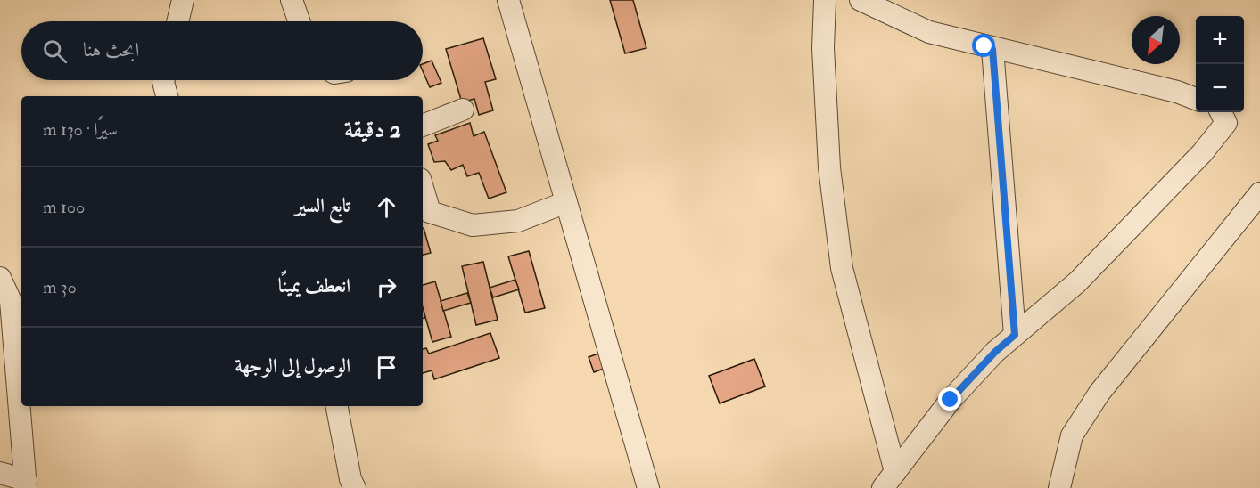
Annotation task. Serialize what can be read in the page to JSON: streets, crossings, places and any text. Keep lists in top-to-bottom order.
{
  "north": "bottom left",
  "page": {
    "map_buttons": ["+", "−"],
    "search": "ابحث هنا",
    "heading": ["2 دقيقة", "سيرًا · 130 m"],
    "list": [
      ["تابع السير", "100 m"],
      ["انعطف يمينًا", "30 m"],
      "الوصول إلى الوجهة"
    ]
  }
}
